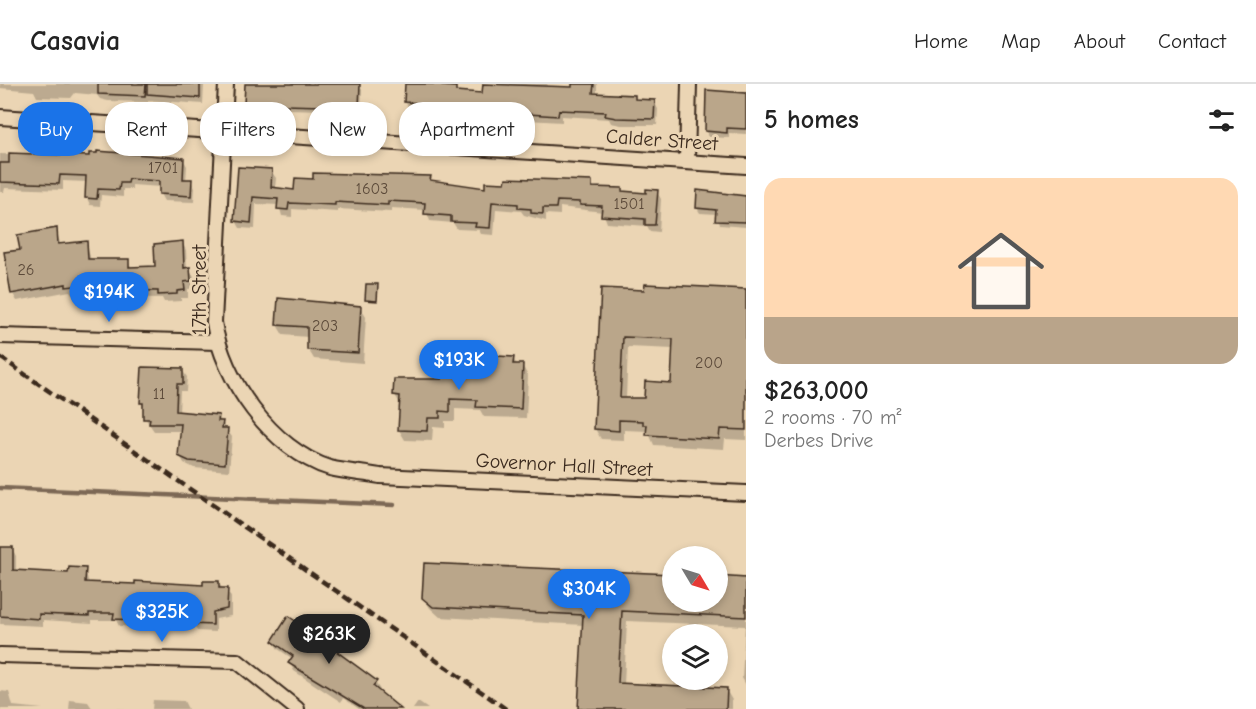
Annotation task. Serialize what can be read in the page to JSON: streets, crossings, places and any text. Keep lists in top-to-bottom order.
{
  "streets": {
    "street": ["Calder Street", "17th Street", "Governor Hall Street"]
  },
  "crossings": [
    ["17th Street", "Governor Hall Street"]
  ],
  "house_numbers": [
    "1701",
    "1603",
    "1501",
    "26",
    "203",
    "200",
    "11"
  ],
  "north": "bottom right",
  "page": {
    "header": "Casavia",
    "nav": [
      "Home",
      "Map",
      "About",
      "Contact"
    ],
    "heading": "5 homes",
    "chip": [
      "Buy",
      "Rent",
      "Filters",
      "New",
      "Apartment"
    ],
    "list": [
      {
        "name": "$263,000",
        "note": "2 rooms · 70 m² · Derbes Drive"
      }
    ],
    "price": [
      "$194K",
      "$193K",
      "$304K",
      "$325K",
      "$263K"
    ]
  }
}
